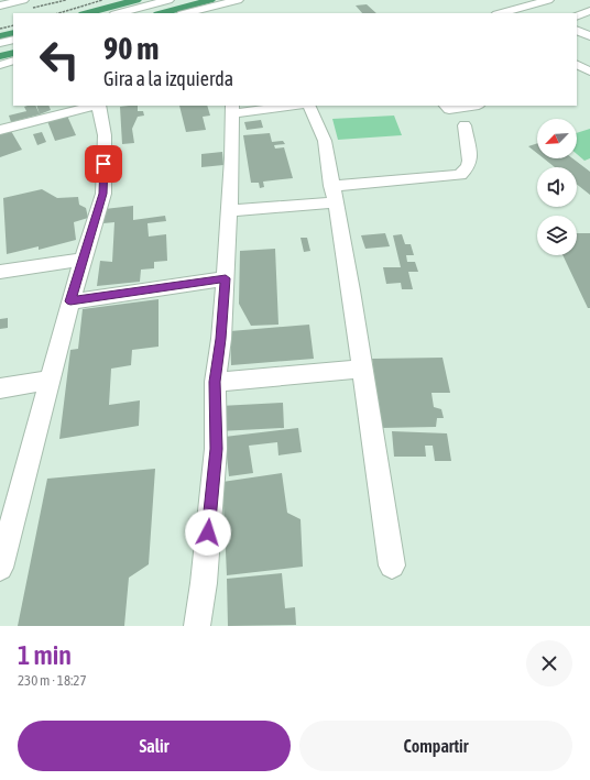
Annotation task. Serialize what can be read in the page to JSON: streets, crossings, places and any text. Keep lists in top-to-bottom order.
{
  "north": "bottom left",
  "page": {
    "turn": ["90 m", "Gira a la izquierda"],
    "heading": ["1 min", "230 m · 18:27"],
    "buttons": ["Salir", "Compartir"]
  }
}
